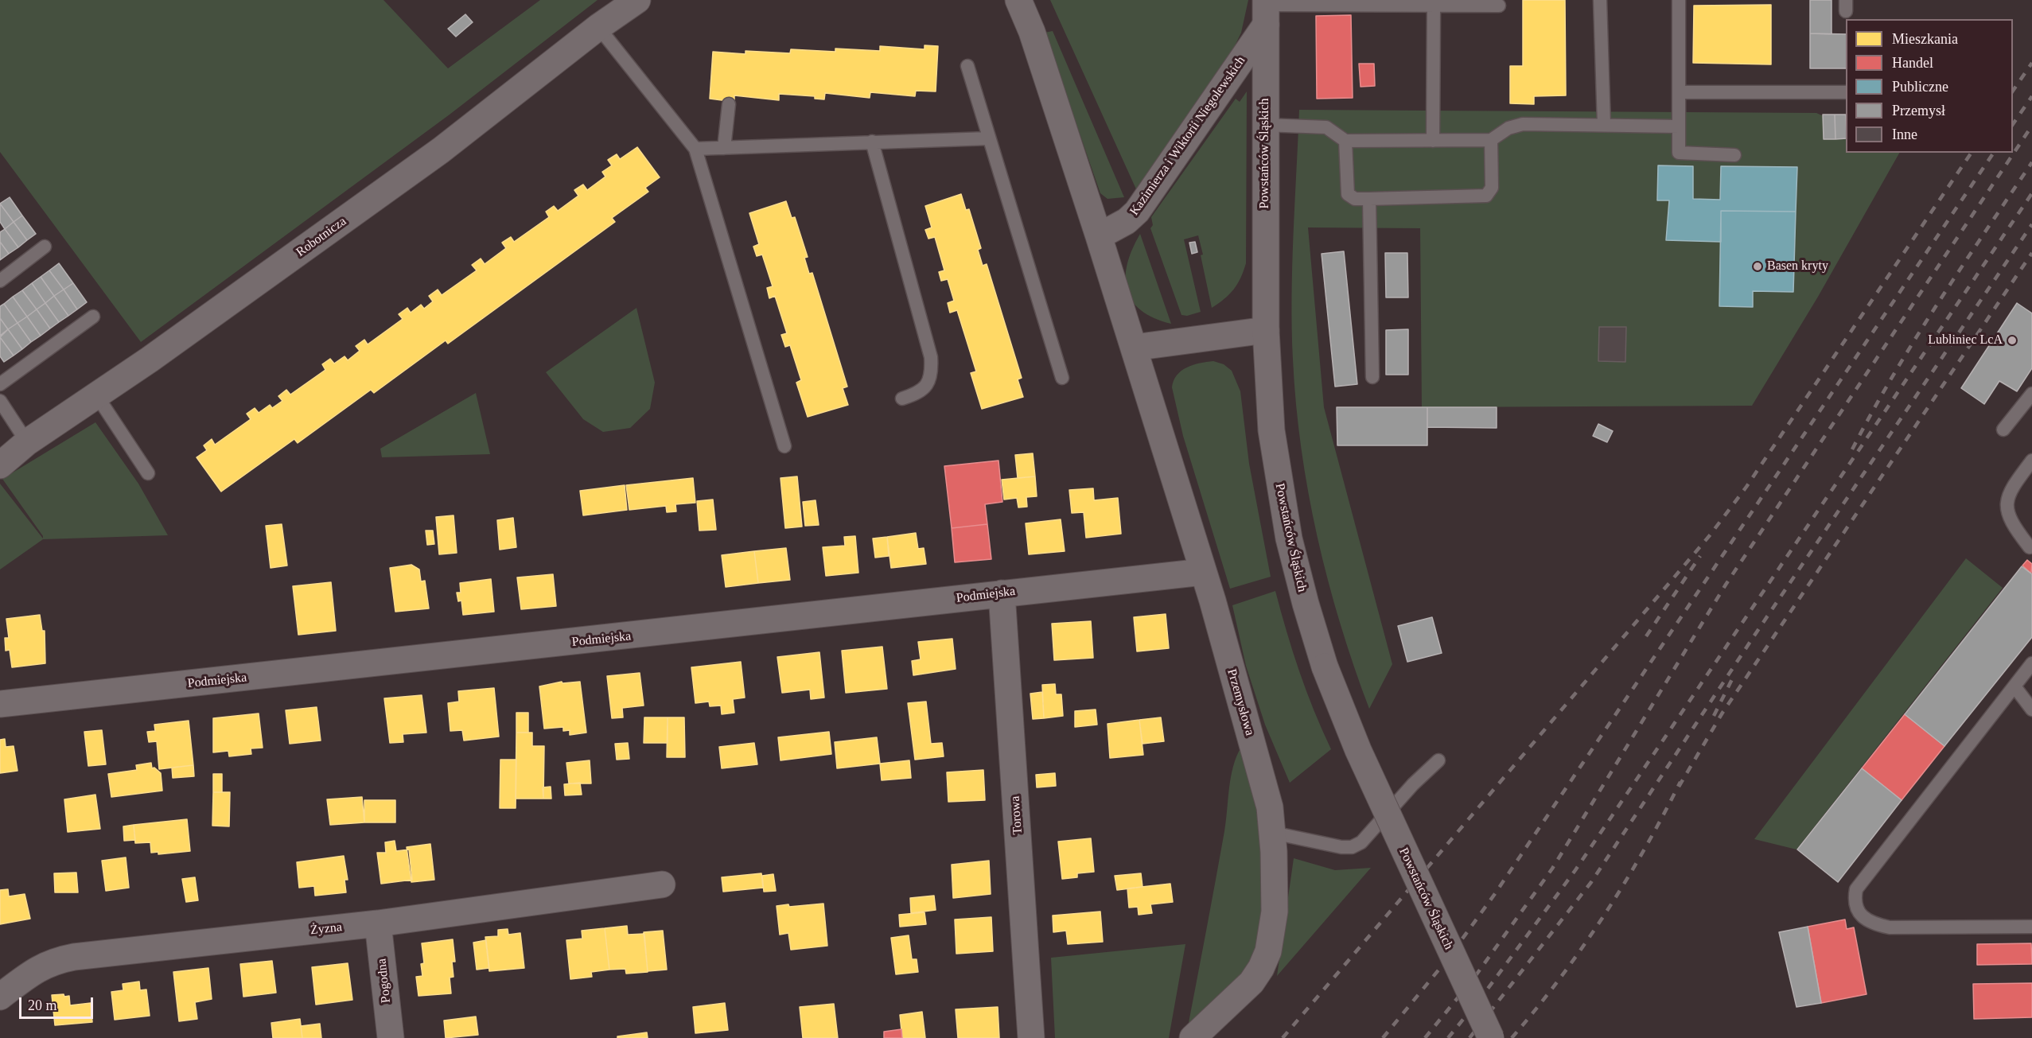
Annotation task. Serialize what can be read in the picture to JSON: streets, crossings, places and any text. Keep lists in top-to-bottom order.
{
  "streets": {
    "street": [
      "Kazimierza i Wiktorii Niegolewskich",
      "Powstańców Śląskich",
      "Robotnicza",
      "Podmiejska",
      "Przemysłowa",
      "Torowa",
      "Żyzna",
      "Pogodna"
    ]
  },
  "crossings": [
    ["Kazimierza i Wiktorii Niegolewskich", "Powstańców Śląskich"],
    ["Podmiejska", "Przemysłowa"],
    ["Podmiejska", "Torowa"],
    ["Żyzna", "Pogodna"]
  ],
  "places": ["Basen kryty", "Lubliniec LcA"],
  "legend": [
    "Mieszkania",
    "Handel",
    "Publiczne",
    "Przemysł",
    "Inne"
  ],
  "scale_bar": "20 m"
}
